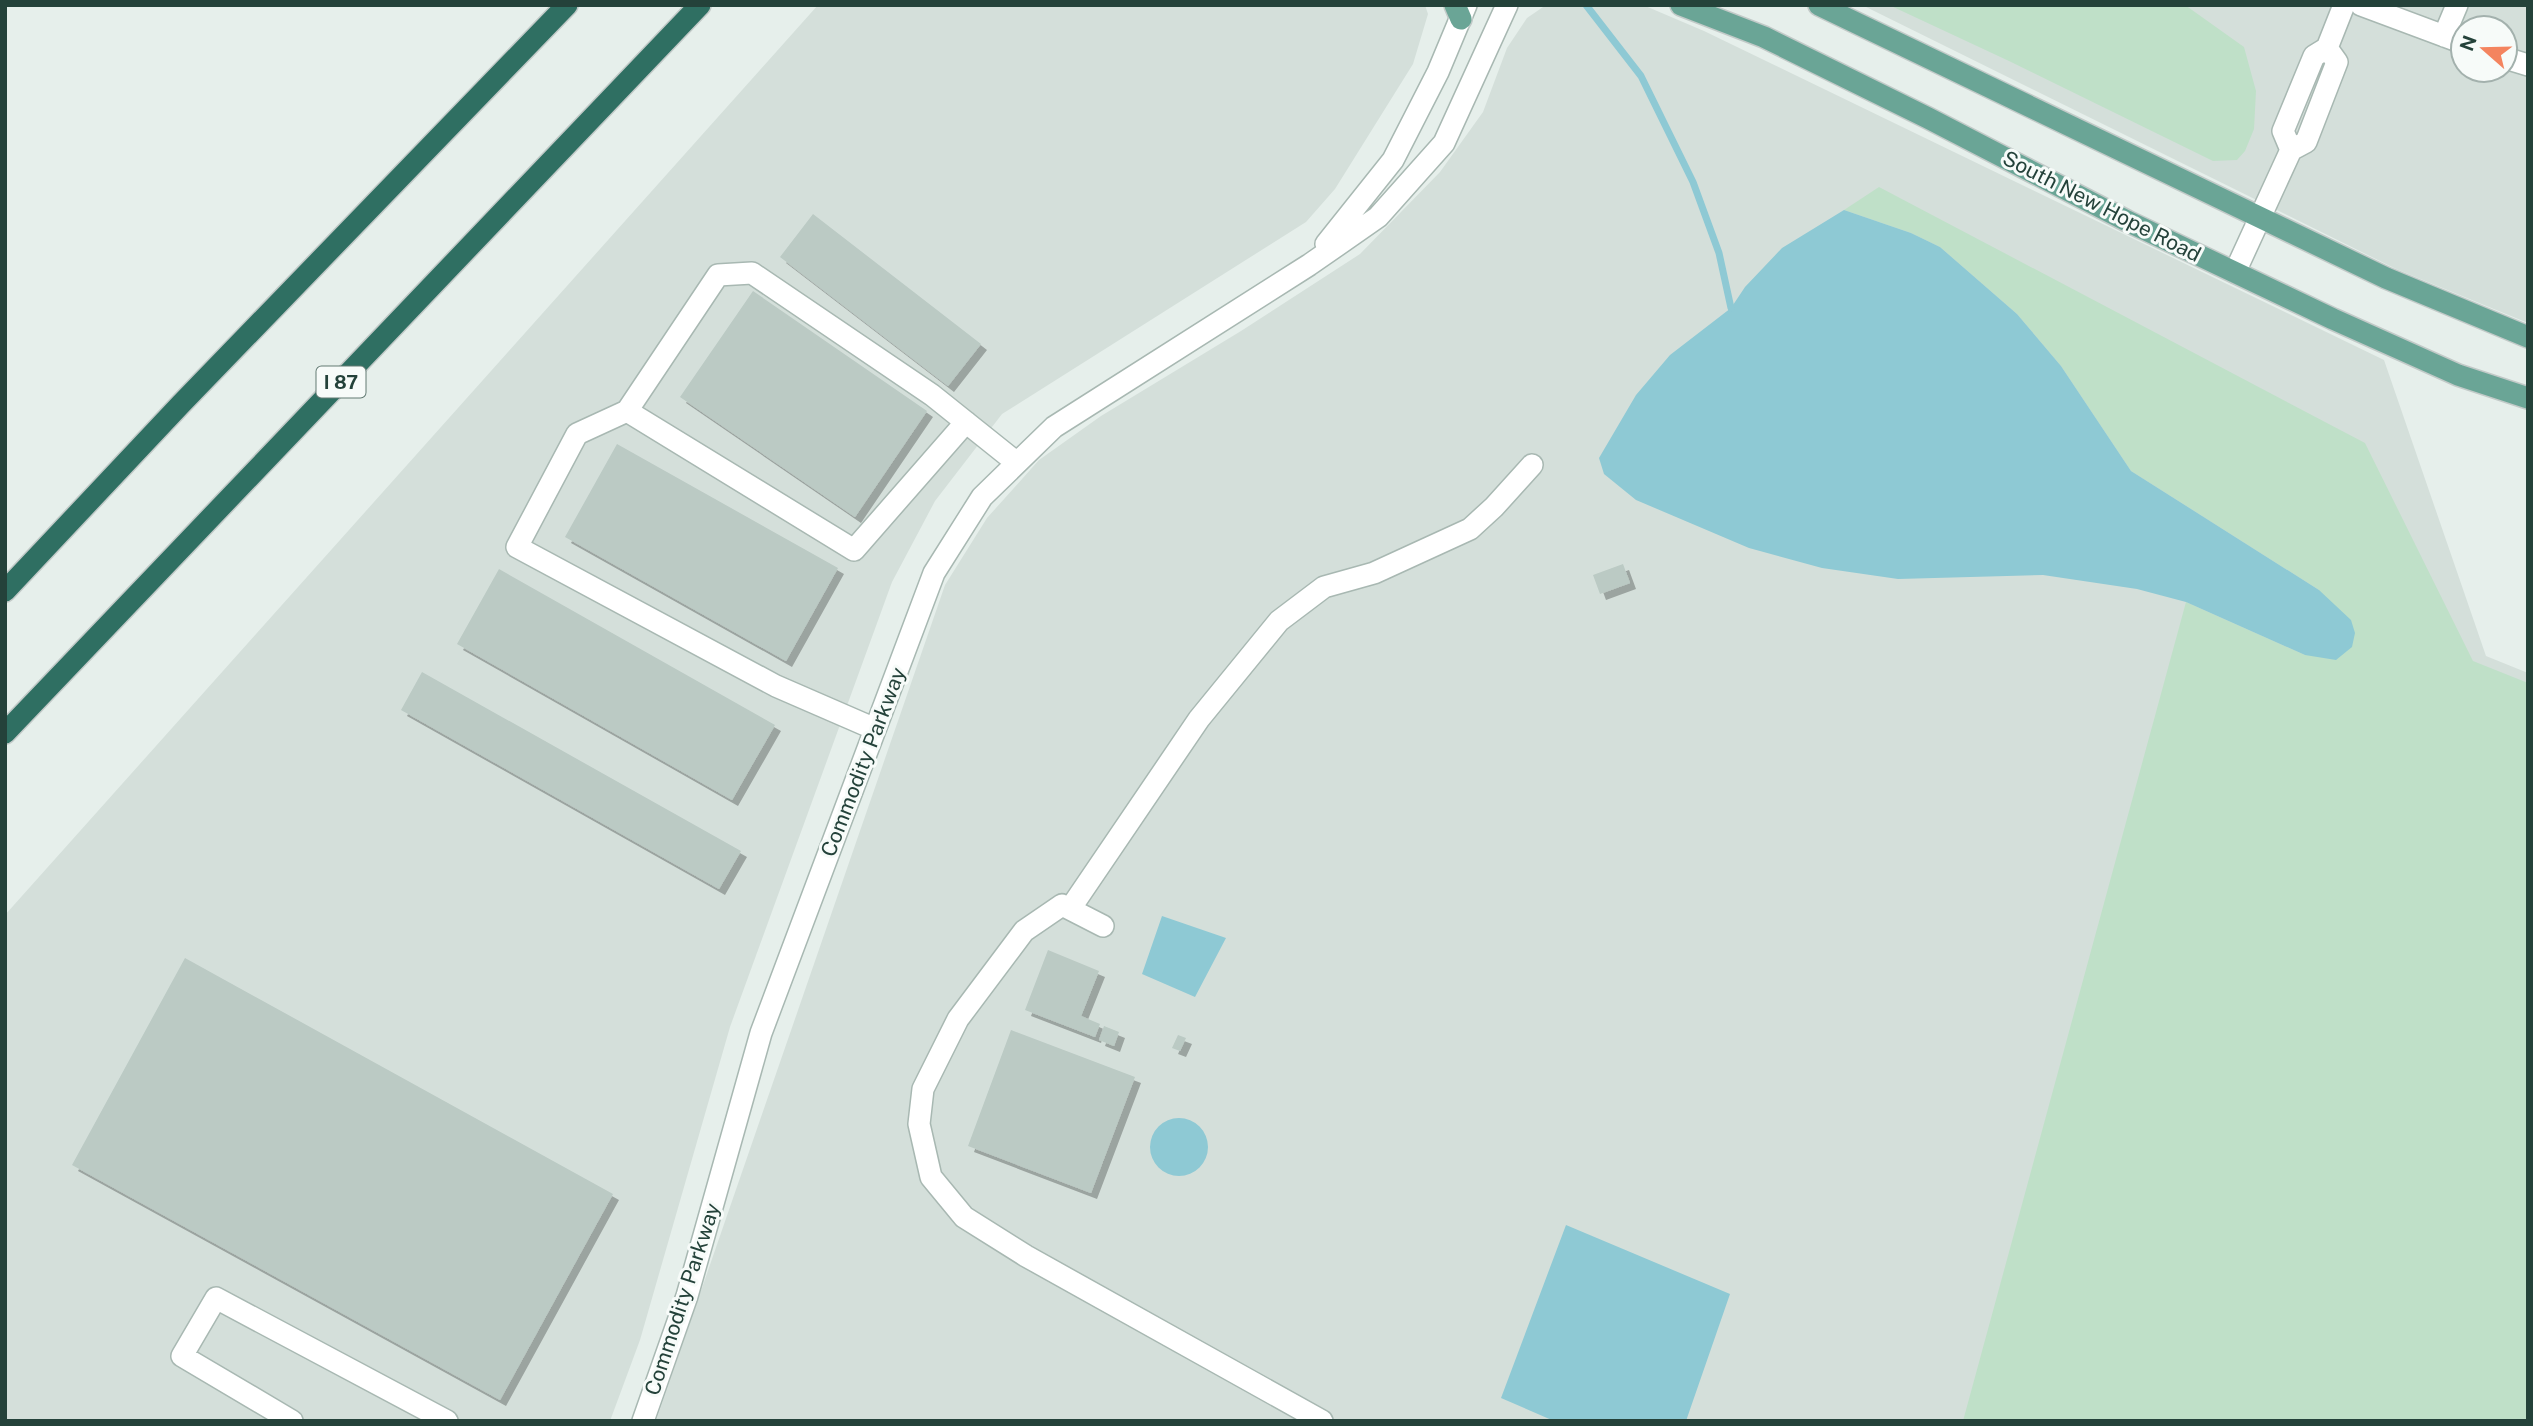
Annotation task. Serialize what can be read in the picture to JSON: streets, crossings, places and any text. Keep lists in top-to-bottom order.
{
  "streets": {
    "highway": ["I 87"],
    "main road": ["South New Hope Road"],
    "street": ["Commodity Parkway"]
  },
  "north": "left"
}
